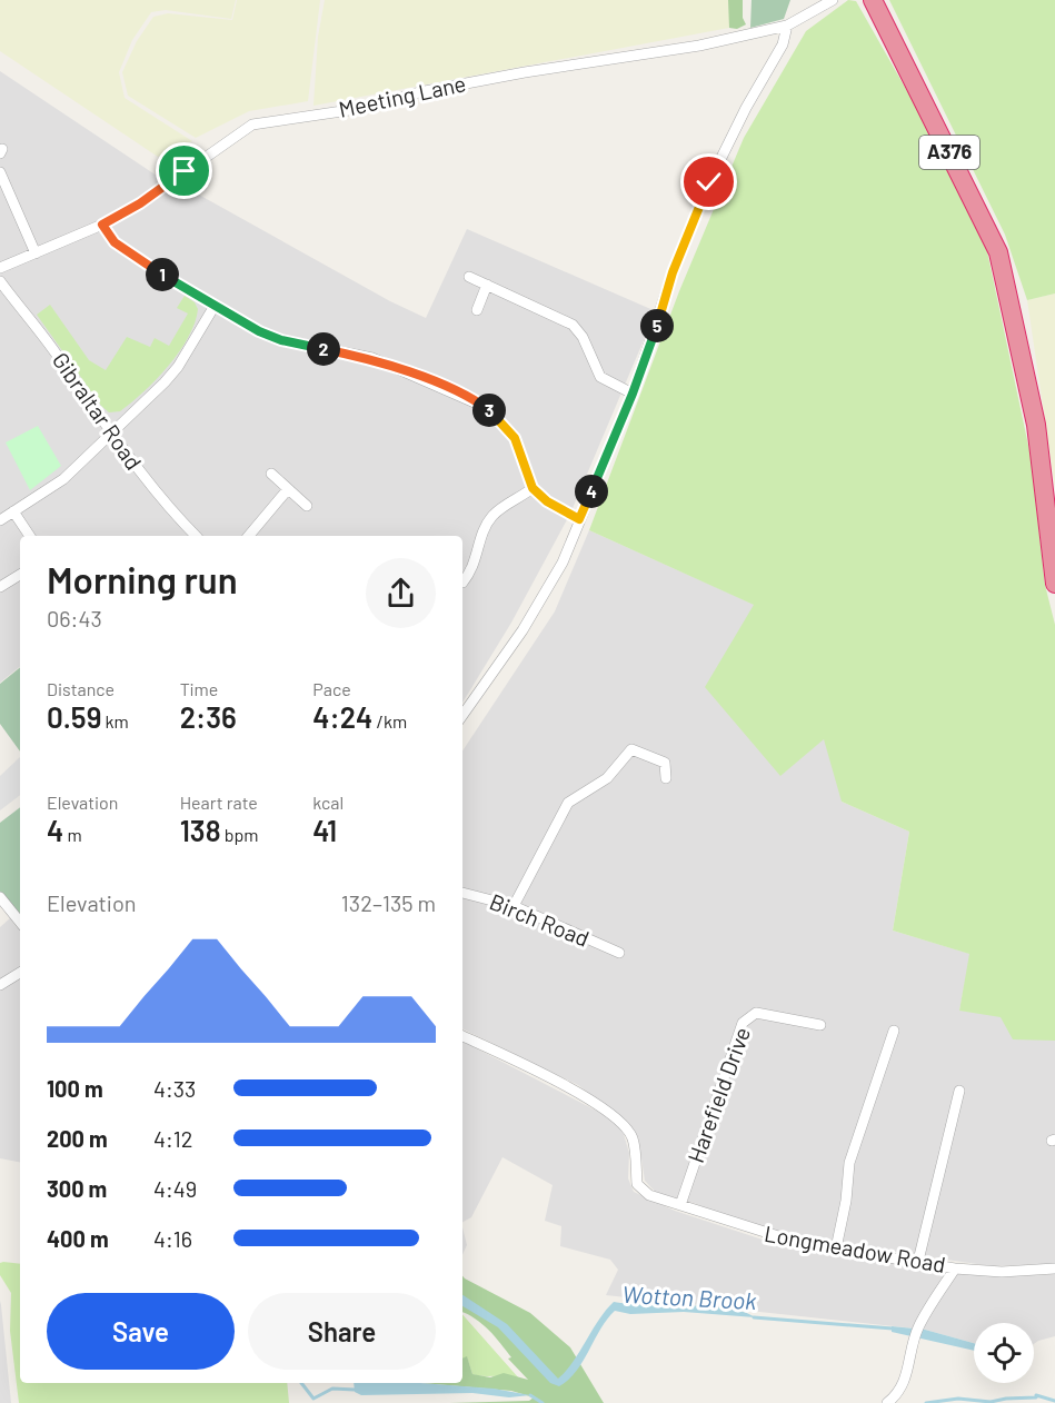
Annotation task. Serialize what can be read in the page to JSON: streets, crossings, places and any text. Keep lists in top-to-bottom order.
{
  "streets": {
    "highway": ["A376"],
    "street": [
      "Meeting Lane",
      "Gibraltar Road",
      "Birch Road",
      "Harefield Drive",
      "Longmeadow Road"
    ]
  },
  "crossings": [
    ["Harefield Drive", "Longmeadow Road"]
  ],
  "water": ["Wotton Brook"],
  "page": {
    "pins": [
      "1",
      "5",
      "2",
      "3",
      "4"
    ],
    "heading": ["Morning run", "06:43"],
    "stats": [
      ["Distance", "0.59 km"],
      ["Time", "2:36"],
      ["Pace", "4:24 /km"],
      ["Elevation", "4 m"],
      ["Heart rate", "138 bpm"],
      ["kcal", "41"]
    ],
    "chart": ["Elevation", "132–135 m"],
    "list": [
      {
        "name": "100 m",
        "note": "4:33"
      },
      {
        "name": "200 m",
        "note": "4:12"
      },
      {
        "name": "300 m",
        "note": "4:49"
      },
      {
        "name": "400 m",
        "note": "4:16"
      }
    ],
    "buttons": ["Save", "Share"]
  }
}
